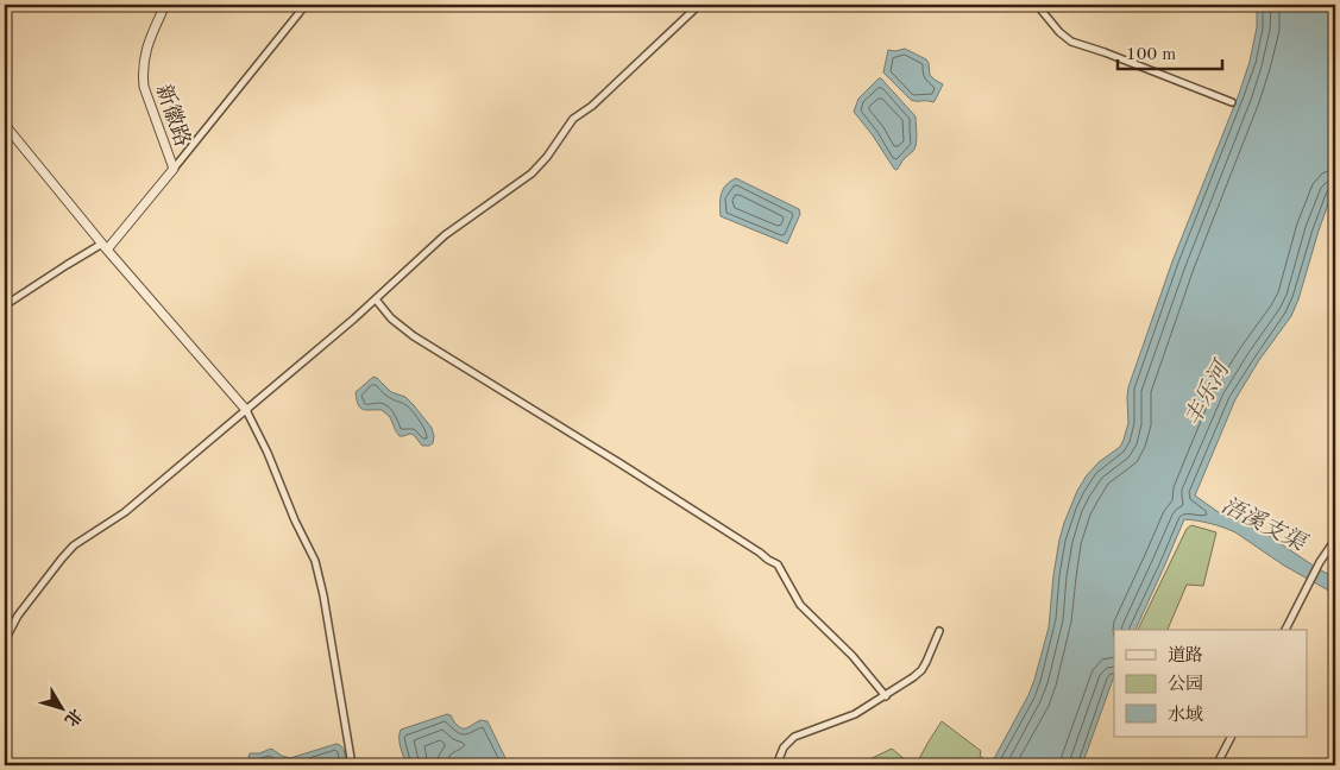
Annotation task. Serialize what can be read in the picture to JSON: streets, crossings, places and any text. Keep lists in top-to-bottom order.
{
  "streets": {
    "street": ["新徽路"]
  },
  "water": ["丰乐河", "浯溪支渠"],
  "legend": ["道路", "公园", "水域"],
  "scale_bar": "100 m",
  "north": "bottom right"
}
